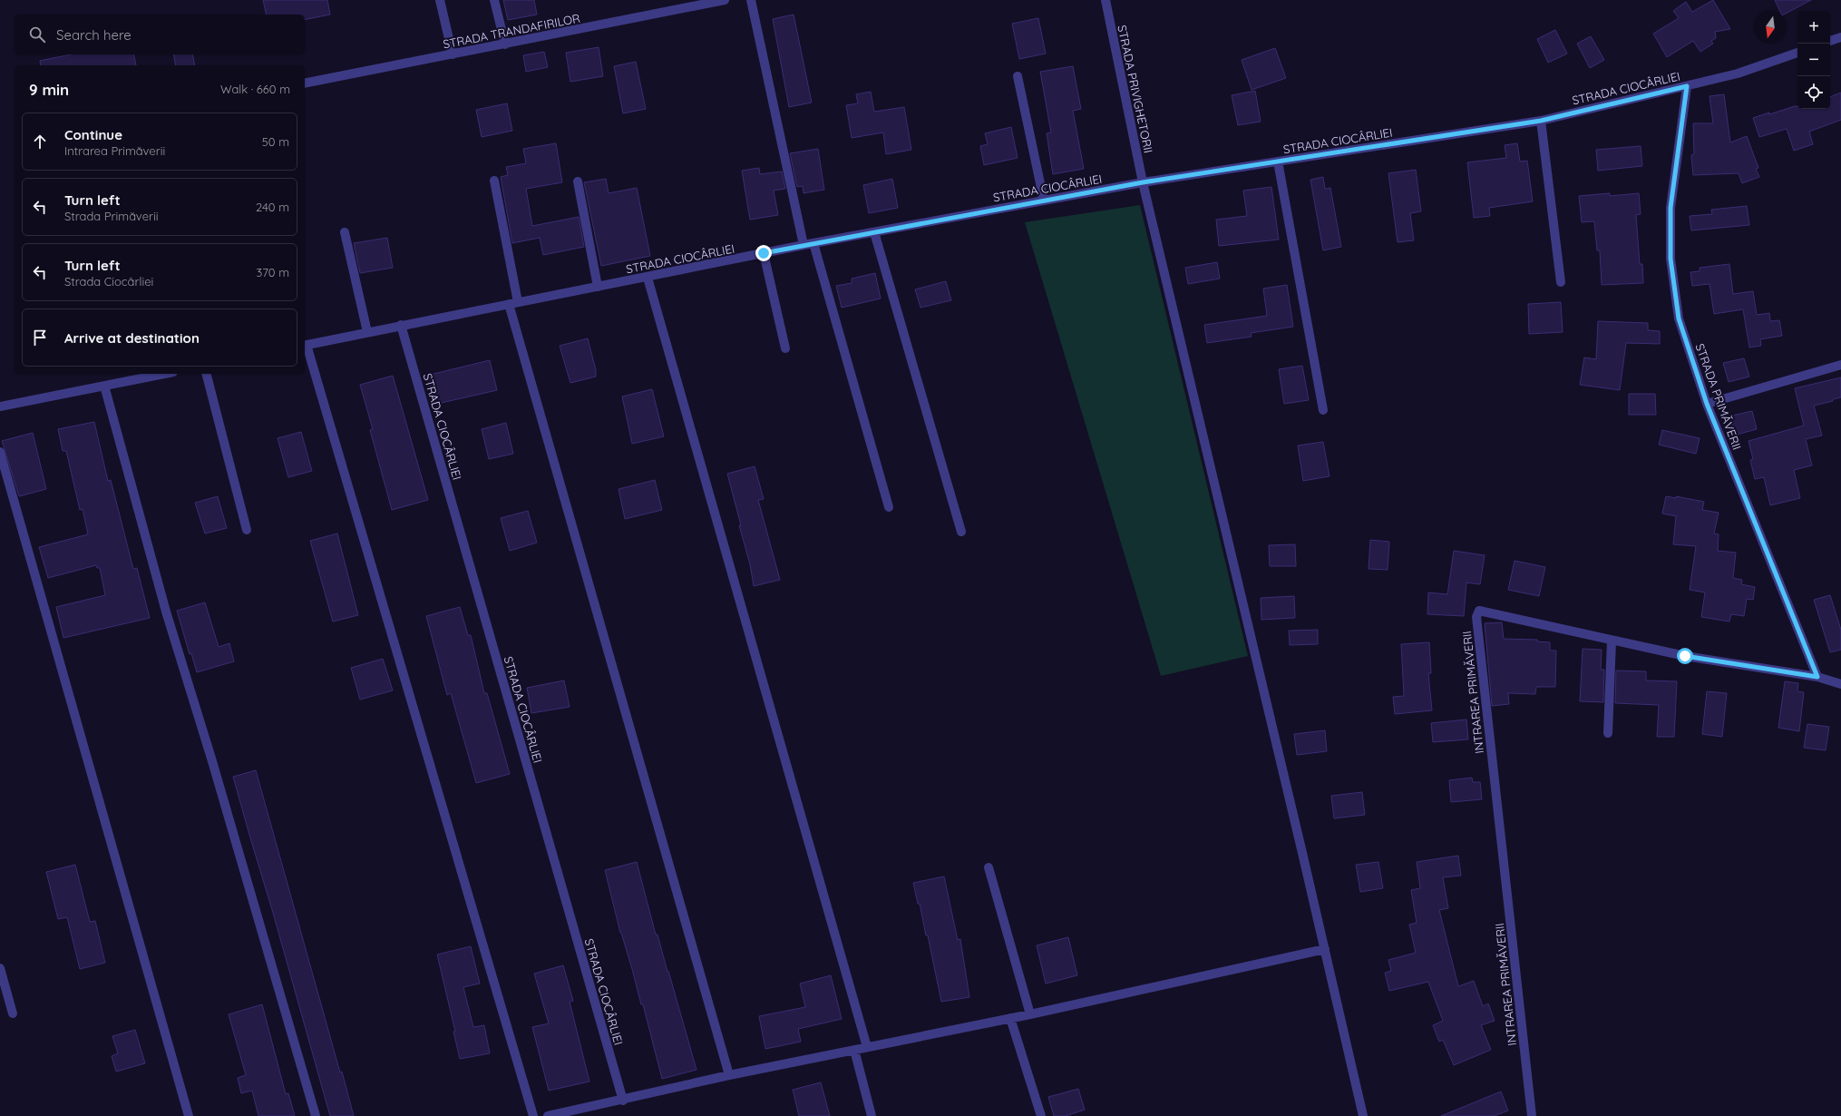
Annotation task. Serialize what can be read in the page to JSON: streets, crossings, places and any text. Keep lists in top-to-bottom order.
{
  "streets": {
    "street": [
      "STRADA TRANDAFIRILOR",
      "STRADA CIOCÂRLIEI",
      "STRADA PRIVIGHETORII",
      "STRADA PRIMĂVERII",
      "INTRAREA PRIMĂVERII"
    ]
  },
  "crossings": [
    ["STRADA CIOCÂRLIEI", "STRADA PRIVIGHETORII"],
    ["STRADA CIOCÂRLIEI", "STRADA PRIMĂVERII"],
    ["STRADA PRIMĂVERII", "INTRAREA PRIMĂVERII"]
  ],
  "north": "bottom",
  "page": {
    "map_buttons": ["+", "−"],
    "search": "Search here",
    "heading": ["9 min", "Walk · 660 m"],
    "list": [
      ["Continue", "Intrarea Primăverii", "50 m"],
      ["Turn left", "Strada Primăverii", "240 m"],
      ["Turn left", "Strada Ciocârliei", "370 m"],
      "Arrive at destination"
    ]
  }
}
